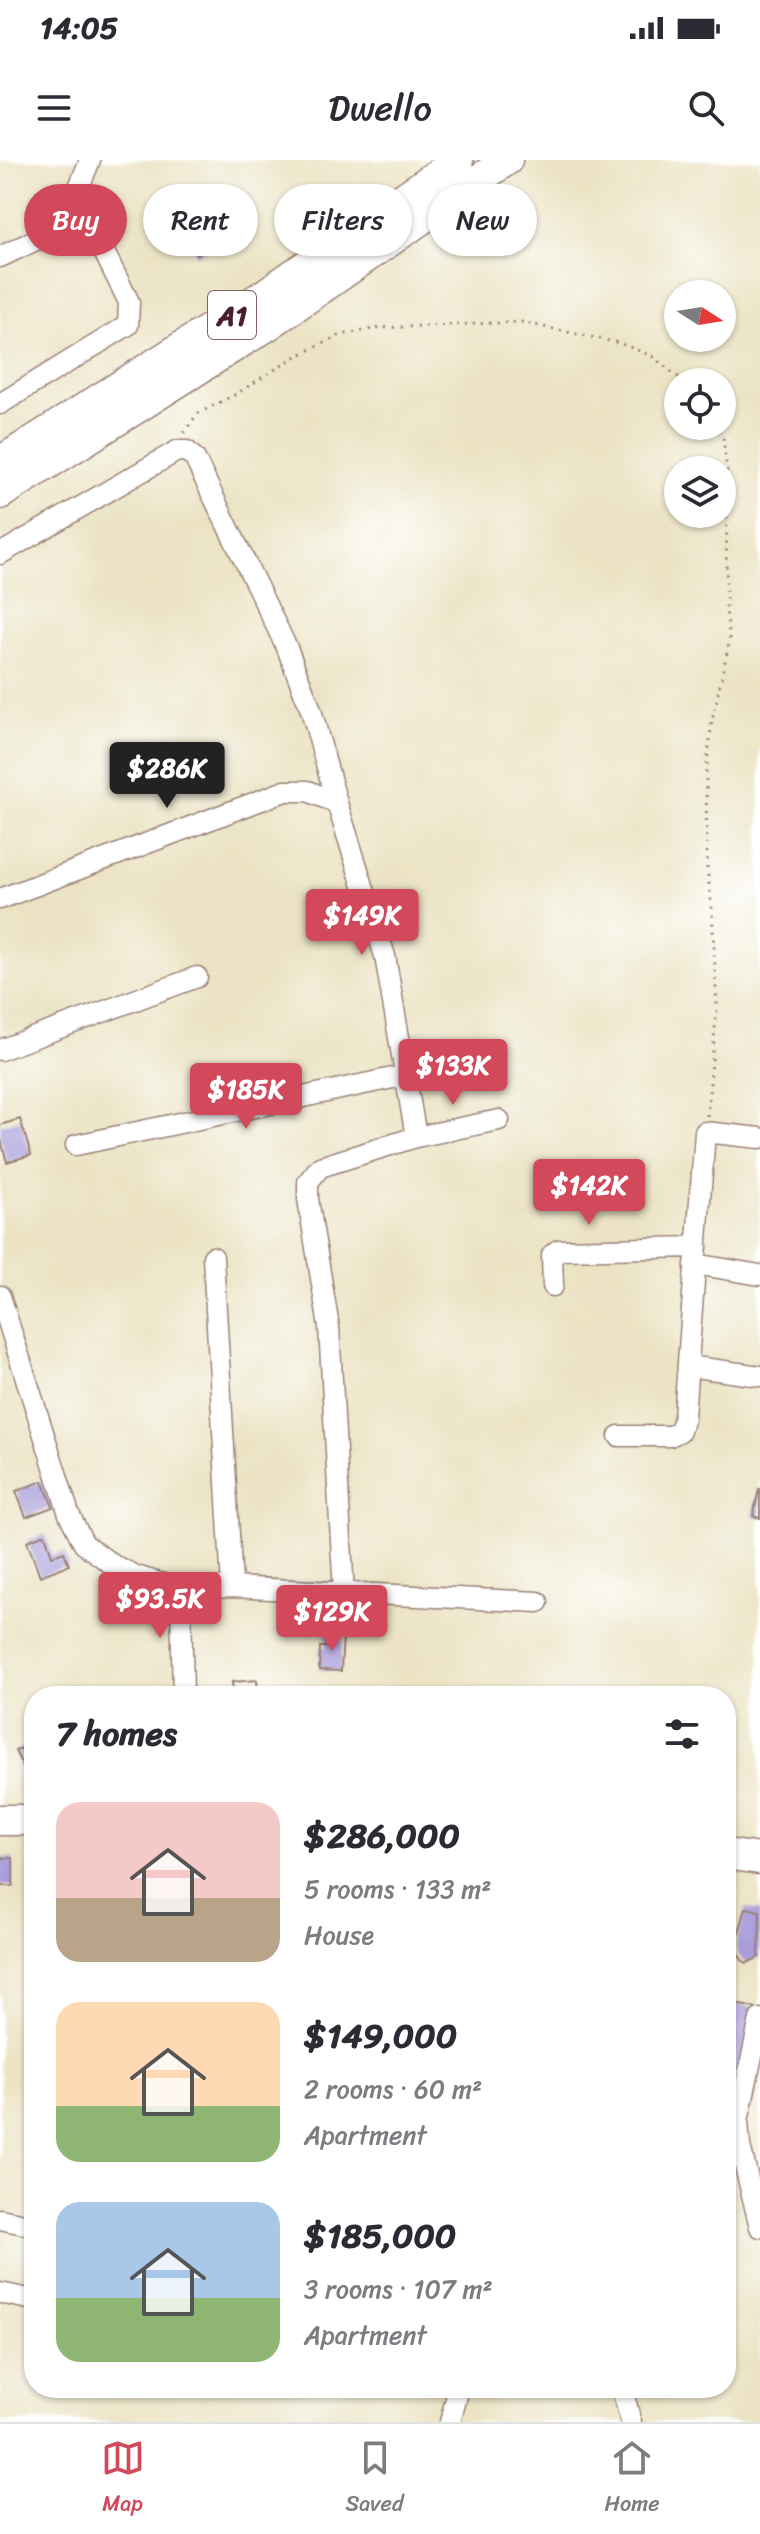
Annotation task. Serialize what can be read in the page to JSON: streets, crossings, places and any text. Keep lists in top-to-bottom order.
{
  "streets": {
    "highway": ["A1"]
  },
  "north": "right",
  "page": {
    "status": "14:05",
    "header": "Dwello",
    "chip": [
      "Buy",
      "Rent",
      "Filters",
      "New"
    ],
    "price": [
      "$286K",
      "$149K",
      "$133K",
      "$185K",
      "$142K",
      "$93.5K",
      "$129K"
    ],
    "heading": "7 homes",
    "list": [
      {
        "name": "$286,000",
        "note": "5 rooms · 133 m² · House"
      },
      {
        "name": "$149,000",
        "note": "2 rooms · 60 m² · Apartment"
      },
      {
        "name": "$185,000",
        "note": "3 rooms · 107 m² · Apartment"
      }
    ],
    "tabs": ["Map", "Saved", "Home"]
  }
}
